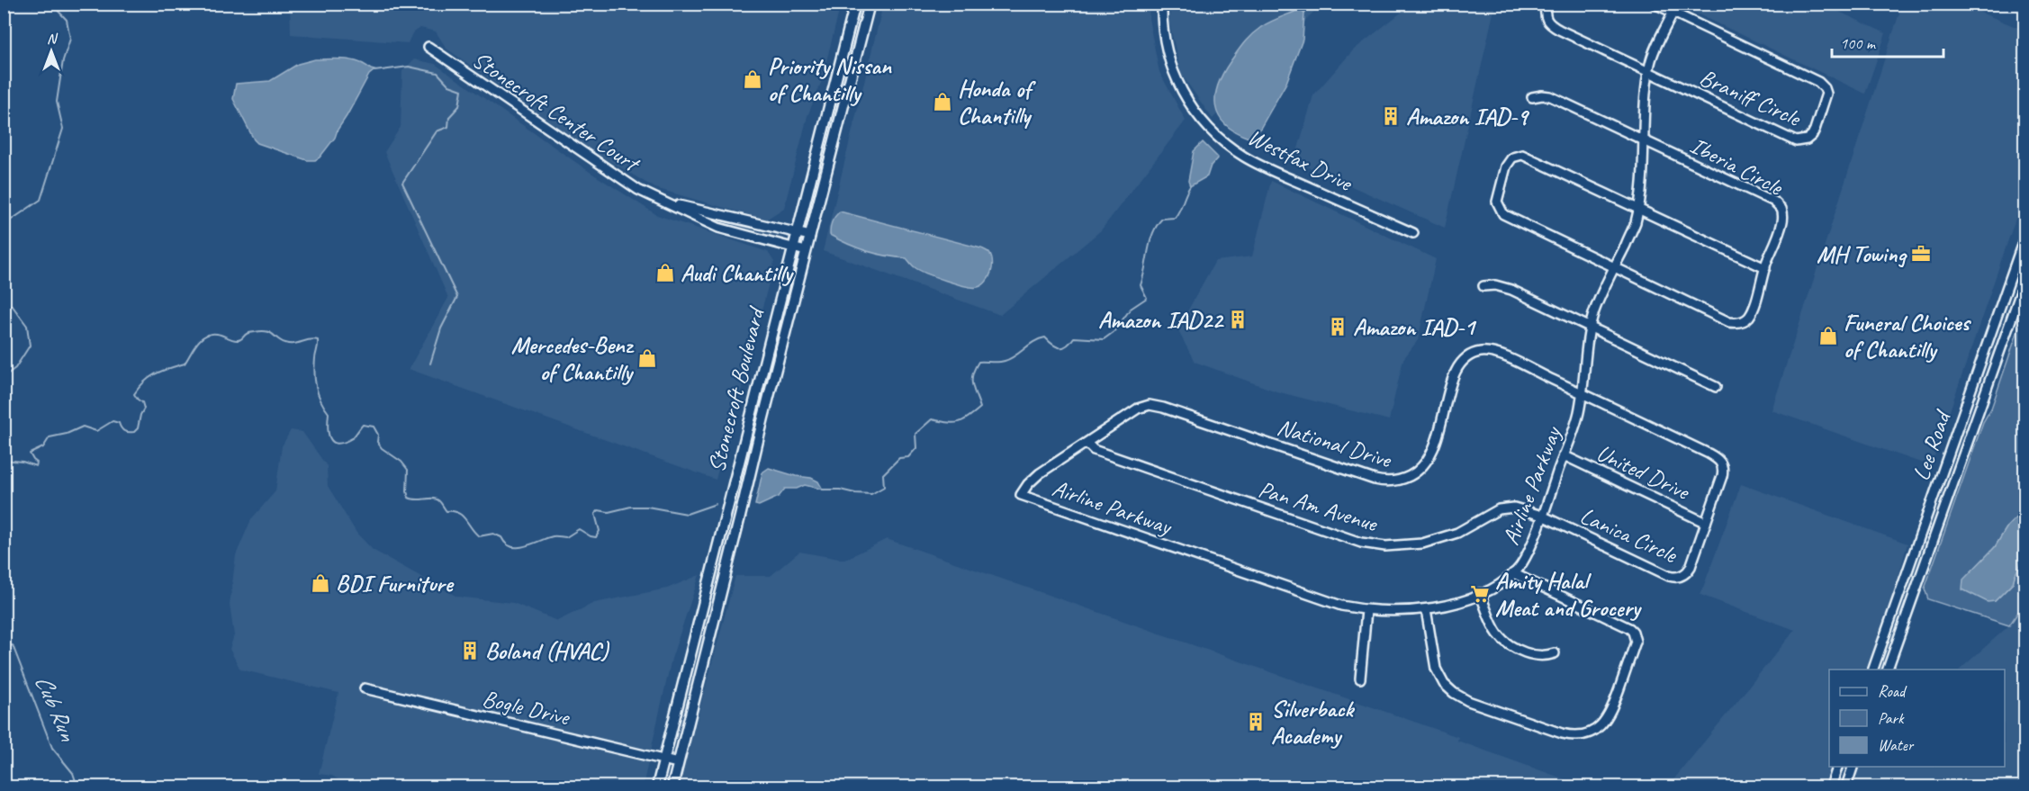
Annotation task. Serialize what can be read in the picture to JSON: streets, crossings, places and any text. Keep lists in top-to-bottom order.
{
  "streets": {
    "main road": ["Stonecroft Boulevard"],
    "street": [
      "Braniff Circle",
      "Stonecroft Center Court",
      "Westfax Drive",
      "Iberia Circle",
      "National Drive",
      "Lee Road",
      "United Drive",
      "Airline Parkway",
      "Pan Am Avenue",
      "Lanica Circle",
      "Bogle Drive"
    ]
  },
  "crossings": [
    ["Braniff Circle", "Airline Parkway"],
    ["Stonecroft Center Court", "Stonecroft Boulevard"],
    ["Iberia Circle", "Airline Parkway"],
    ["Stonecroft Boulevard", "Bogle Drive"],
    ["National Drive", "Airline Parkway"],
    ["National Drive", "Pan Am Avenue"],
    ["National Drive", "Lanica Circle"],
    ["United Drive", "Airline Parkway"],
    ["United Drive", "Lanica Circle"],
    ["Airline Parkway", "Pan Am Avenue"],
    ["Airline Parkway", "Lanica Circle"],
    ["Pan Am Avenue", "Lanica Circle"]
  ],
  "water": ["Cub Run"],
  "places": {
    "shop": [
      "Priority Nissan of Chantilly",
      "Honda of Chantilly",
      "Audi Chantilly",
      "Funeral Choices of Chantilly",
      "Mercedes-Benz of Chantilly",
      "BDI Furniture"
    ],
    "building": [
      "Amazon IAD-9",
      "Amazon IAD22",
      "Amazon IAD-1",
      "Boland (HVAC)",
      "Silverback Academy"
    ],
    "office": ["MH Towing"],
    "supermarket": ["Amity Halal Meat and Grocery"]
  },
  "legend": ["Road", "Park", "Water"],
  "scale_bar": "100 m",
  "north": "top"
}
